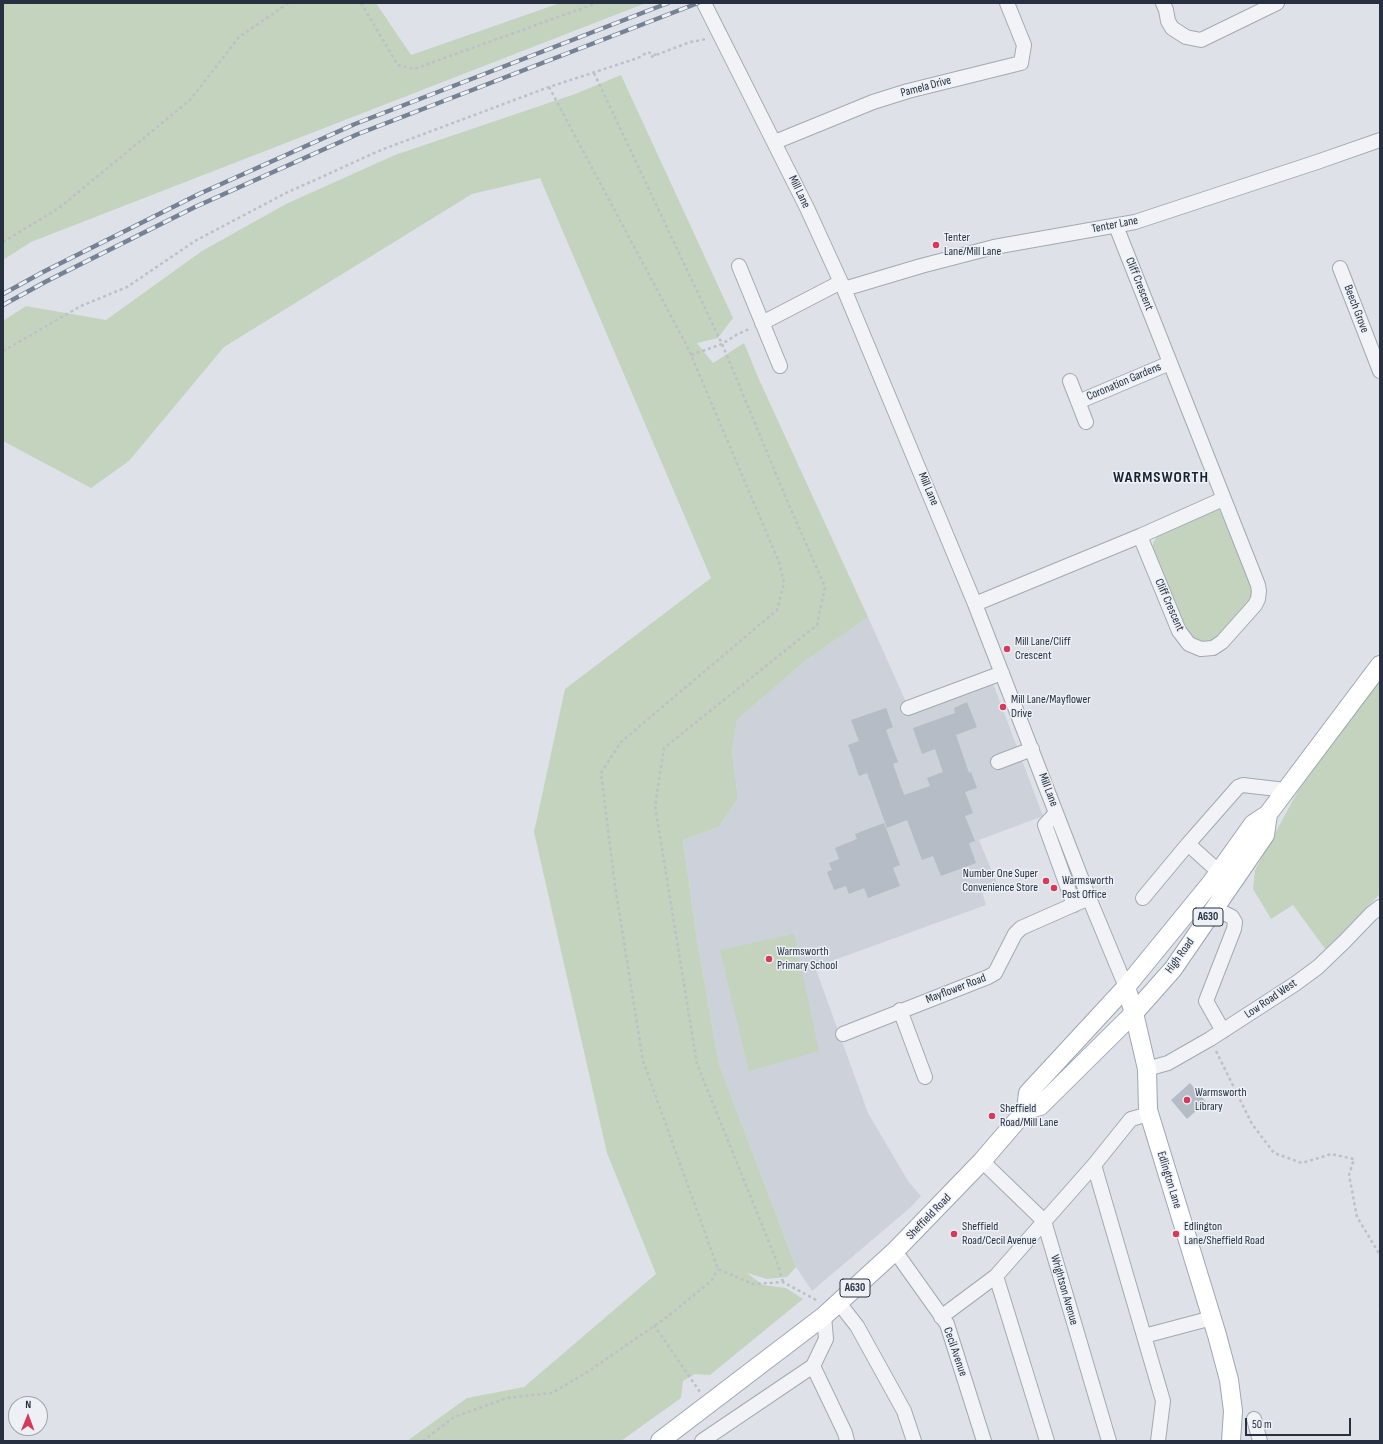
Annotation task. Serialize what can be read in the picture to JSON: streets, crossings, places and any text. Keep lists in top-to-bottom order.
{
  "streets": {
    "main road": [
      "A630",
      "High Road",
      "Edlington Lane",
      "Sheffield Road"
    ],
    "street": [
      "Pamela Drive",
      "Mill Lane",
      "Tenter Lane",
      "Cliff Crescent",
      "Beech Grove",
      "Coronation Gardens",
      "Mayflower Road",
      "Low Road West",
      "Wrightson Avenue",
      "Cecil Avenue"
    ]
  },
  "crossings": [
    ["Pamela Drive", "Mill Lane"],
    ["Mill Lane", "Tenter Lane"],
    ["Mill Lane", "High Road"],
    ["Mill Lane", "Mayflower Road"],
    ["Mill Lane", "Edlington Lane"],
    ["Mill Lane", "Sheffield Road"],
    ["Tenter Lane", "Cliff Crescent"],
    ["Cliff Crescent", "Coronation Gardens"],
    ["High Road", "Edlington Lane"],
    ["High Road", "Sheffield Road"],
    ["Low Road West", "Edlington Lane"],
    ["Edlington Lane", "Sheffield Road"],
    ["Sheffield Road", "Wrightson Avenue"],
    ["Sheffield Road", "Cecil Avenue"]
  ],
  "districts": ["WARMSWORTH"],
  "places": [
    "Tenter Lane/Mill Lane",
    "Mill Lane/Cliff Crescent",
    "Mill Lane/Mayflower Drive",
    "Number One Super Convenience Store",
    "Warmsworth Post Office",
    "Warmsworth Primary School",
    "Warmsworth Library",
    "Sheffield Road/Mill Lane",
    "Sheffield Road/Cecil Avenue",
    "Edlington Lane/Sheffield Road"
  ],
  "scale_bar": "50 m",
  "north": "top"
}
